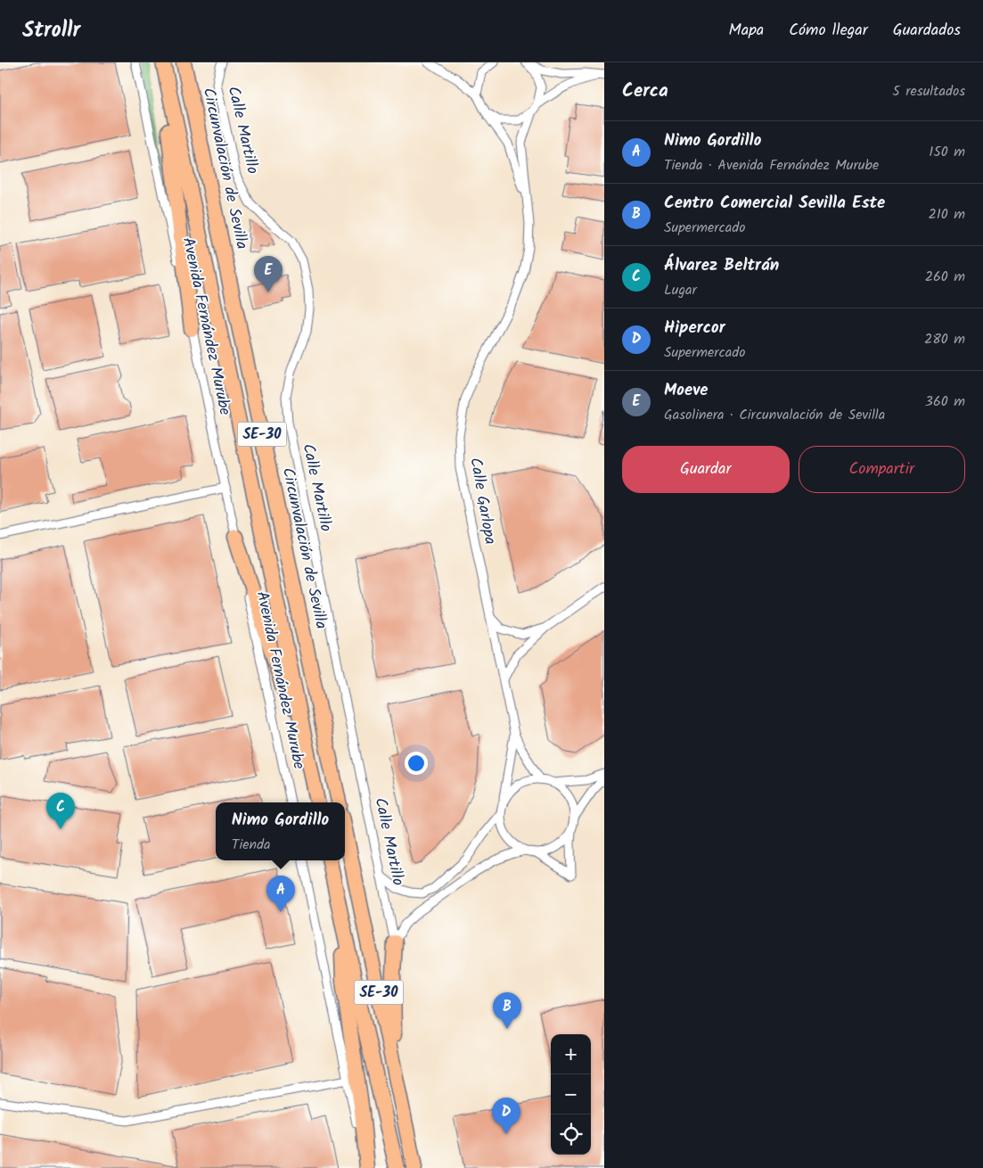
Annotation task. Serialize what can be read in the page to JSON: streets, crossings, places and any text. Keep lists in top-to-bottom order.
{
  "streets": {
    "highway": ["Circunvalación de Sevilla", "SE-30"],
    "street": ["Calle Martillo", "Avenida Fernández Murube", "Calle Garlopa"]
  },
  "page": {
    "header": "Strollr",
    "nav": ["Mapa", "Cómo llegar", "Guardados"],
    "heading": ["Cerca", "5 resultados"],
    "list": [
      {
        "mark": "A",
        "name": "Nimo Gordillo",
        "note": "Tienda · Avenida Fernández Murube",
        "value": "150 m"
      },
      {
        "mark": "B",
        "name": "Centro Comercial Sevilla Este",
        "note": "Supermercado",
        "value": "210 m"
      },
      {
        "mark": "C",
        "name": "Álvarez Beltrán",
        "note": "Lugar",
        "value": "260 m"
      },
      {
        "mark": "D",
        "name": "Hipercor",
        "note": "Supermercado",
        "value": "280 m"
      },
      {
        "mark": "E",
        "name": "Moeve",
        "note": "Gasolinera · Circunvalación de Sevilla",
        "value": "360 m"
      }
    ],
    "pins": [
      "E",
      "C",
      "A",
      "B",
      "D"
    ],
    "buttons": ["Guardar", "Compartir"],
    "popup": ["Nimo Gordillo", "Tienda"],
    "map_buttons": ["+", "−"]
  }
}
